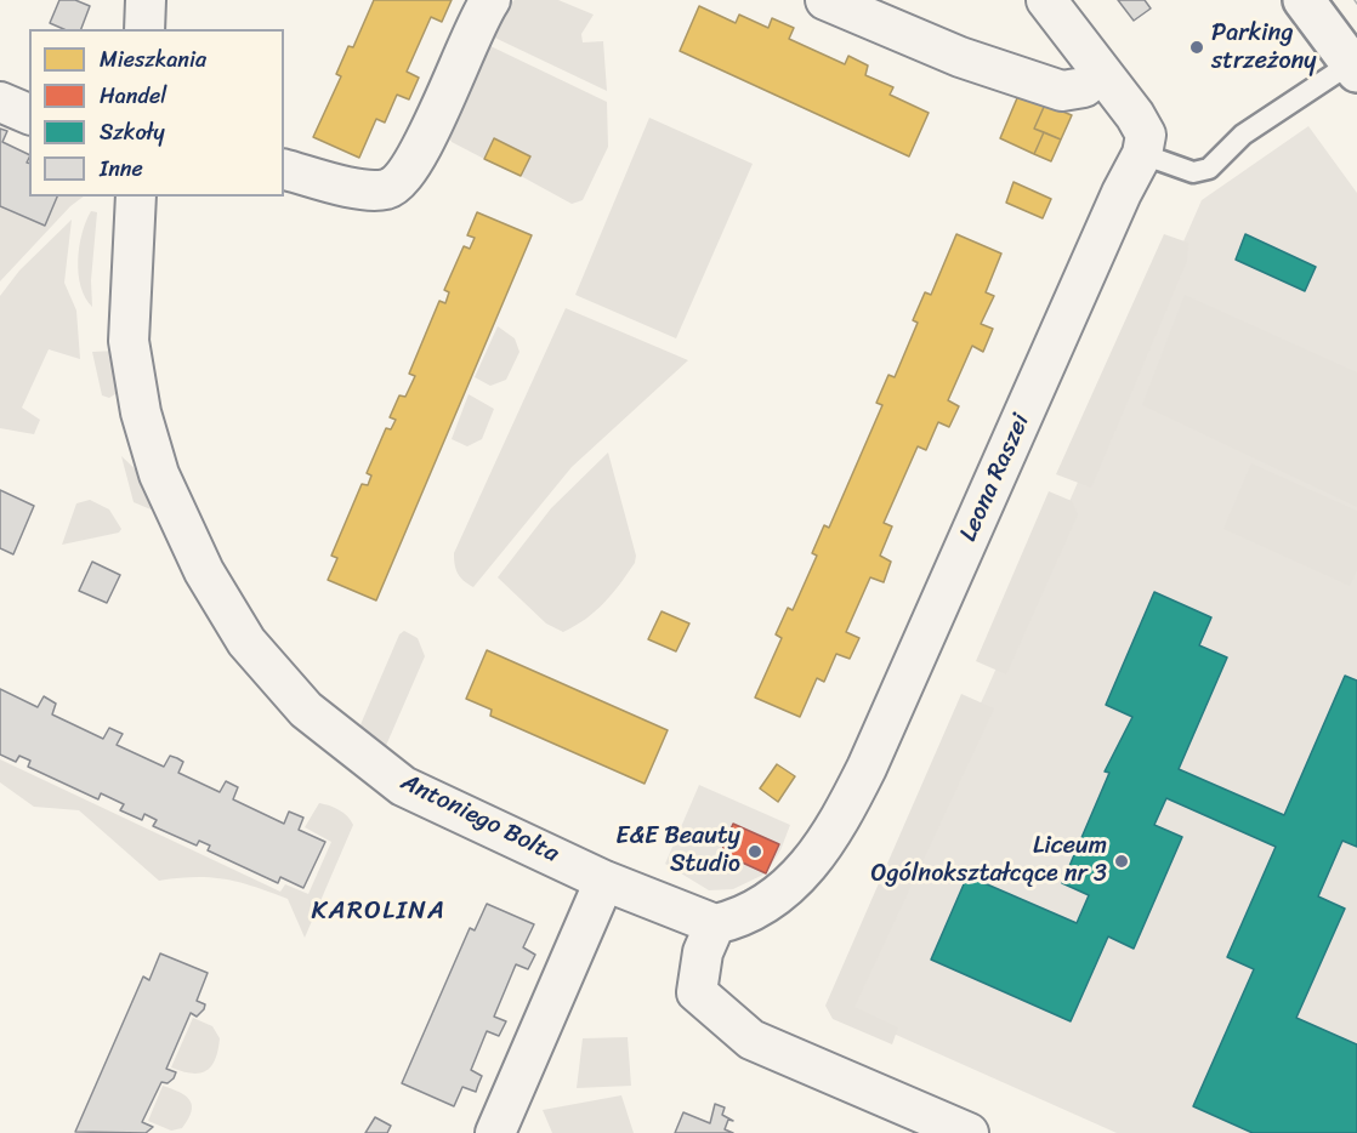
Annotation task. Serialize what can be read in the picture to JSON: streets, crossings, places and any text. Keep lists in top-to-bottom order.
{
  "streets": {
    "street": ["Leona Raszei", "Antoniego Bolta"]
  },
  "crossings": [
    ["Leona Raszei", "Antoniego Bolta"]
  ],
  "districts": ["KAROLINA"],
  "places": ["Parking strzeżony", "E&E Beauty Studio", "Liceum Ogólnokształcące nr 3"],
  "legend": [
    "Mieszkania",
    "Handel",
    "Szkoły",
    "Inne"
  ]
}
